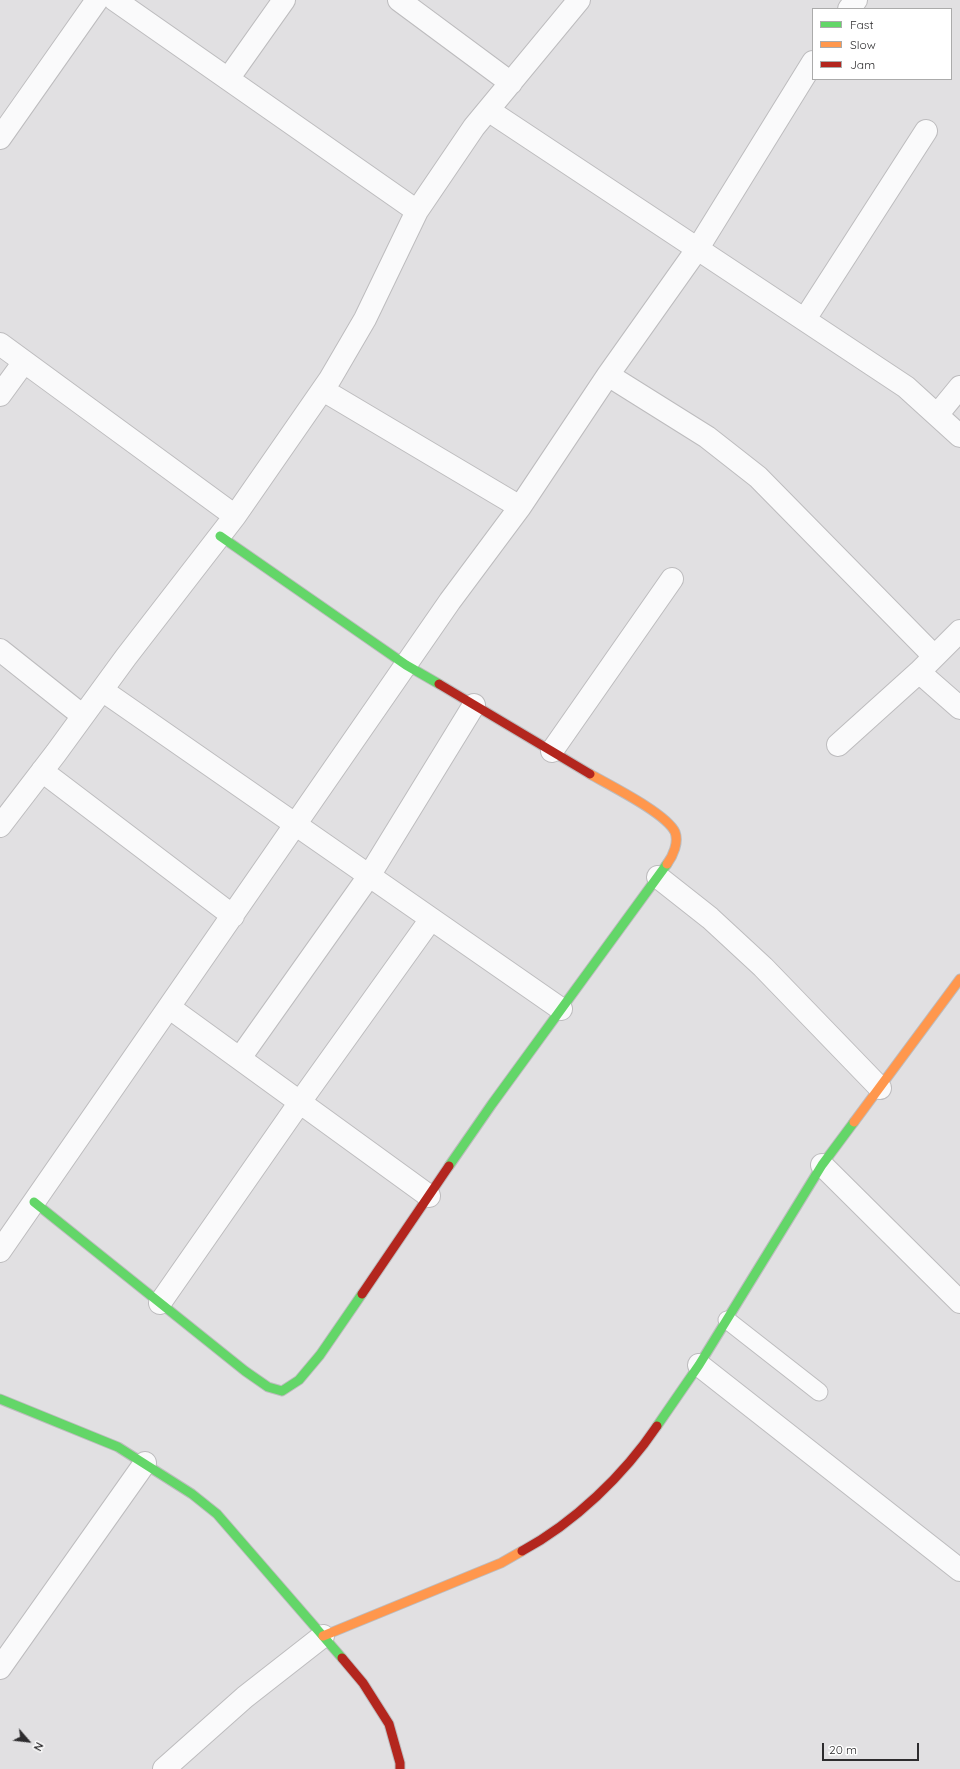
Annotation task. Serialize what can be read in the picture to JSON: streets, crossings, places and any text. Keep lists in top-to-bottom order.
{
  "legend": ["Fast", "Slow", "Jam"],
  "scale_bar": "20 m",
  "north": "bottom right"
}
